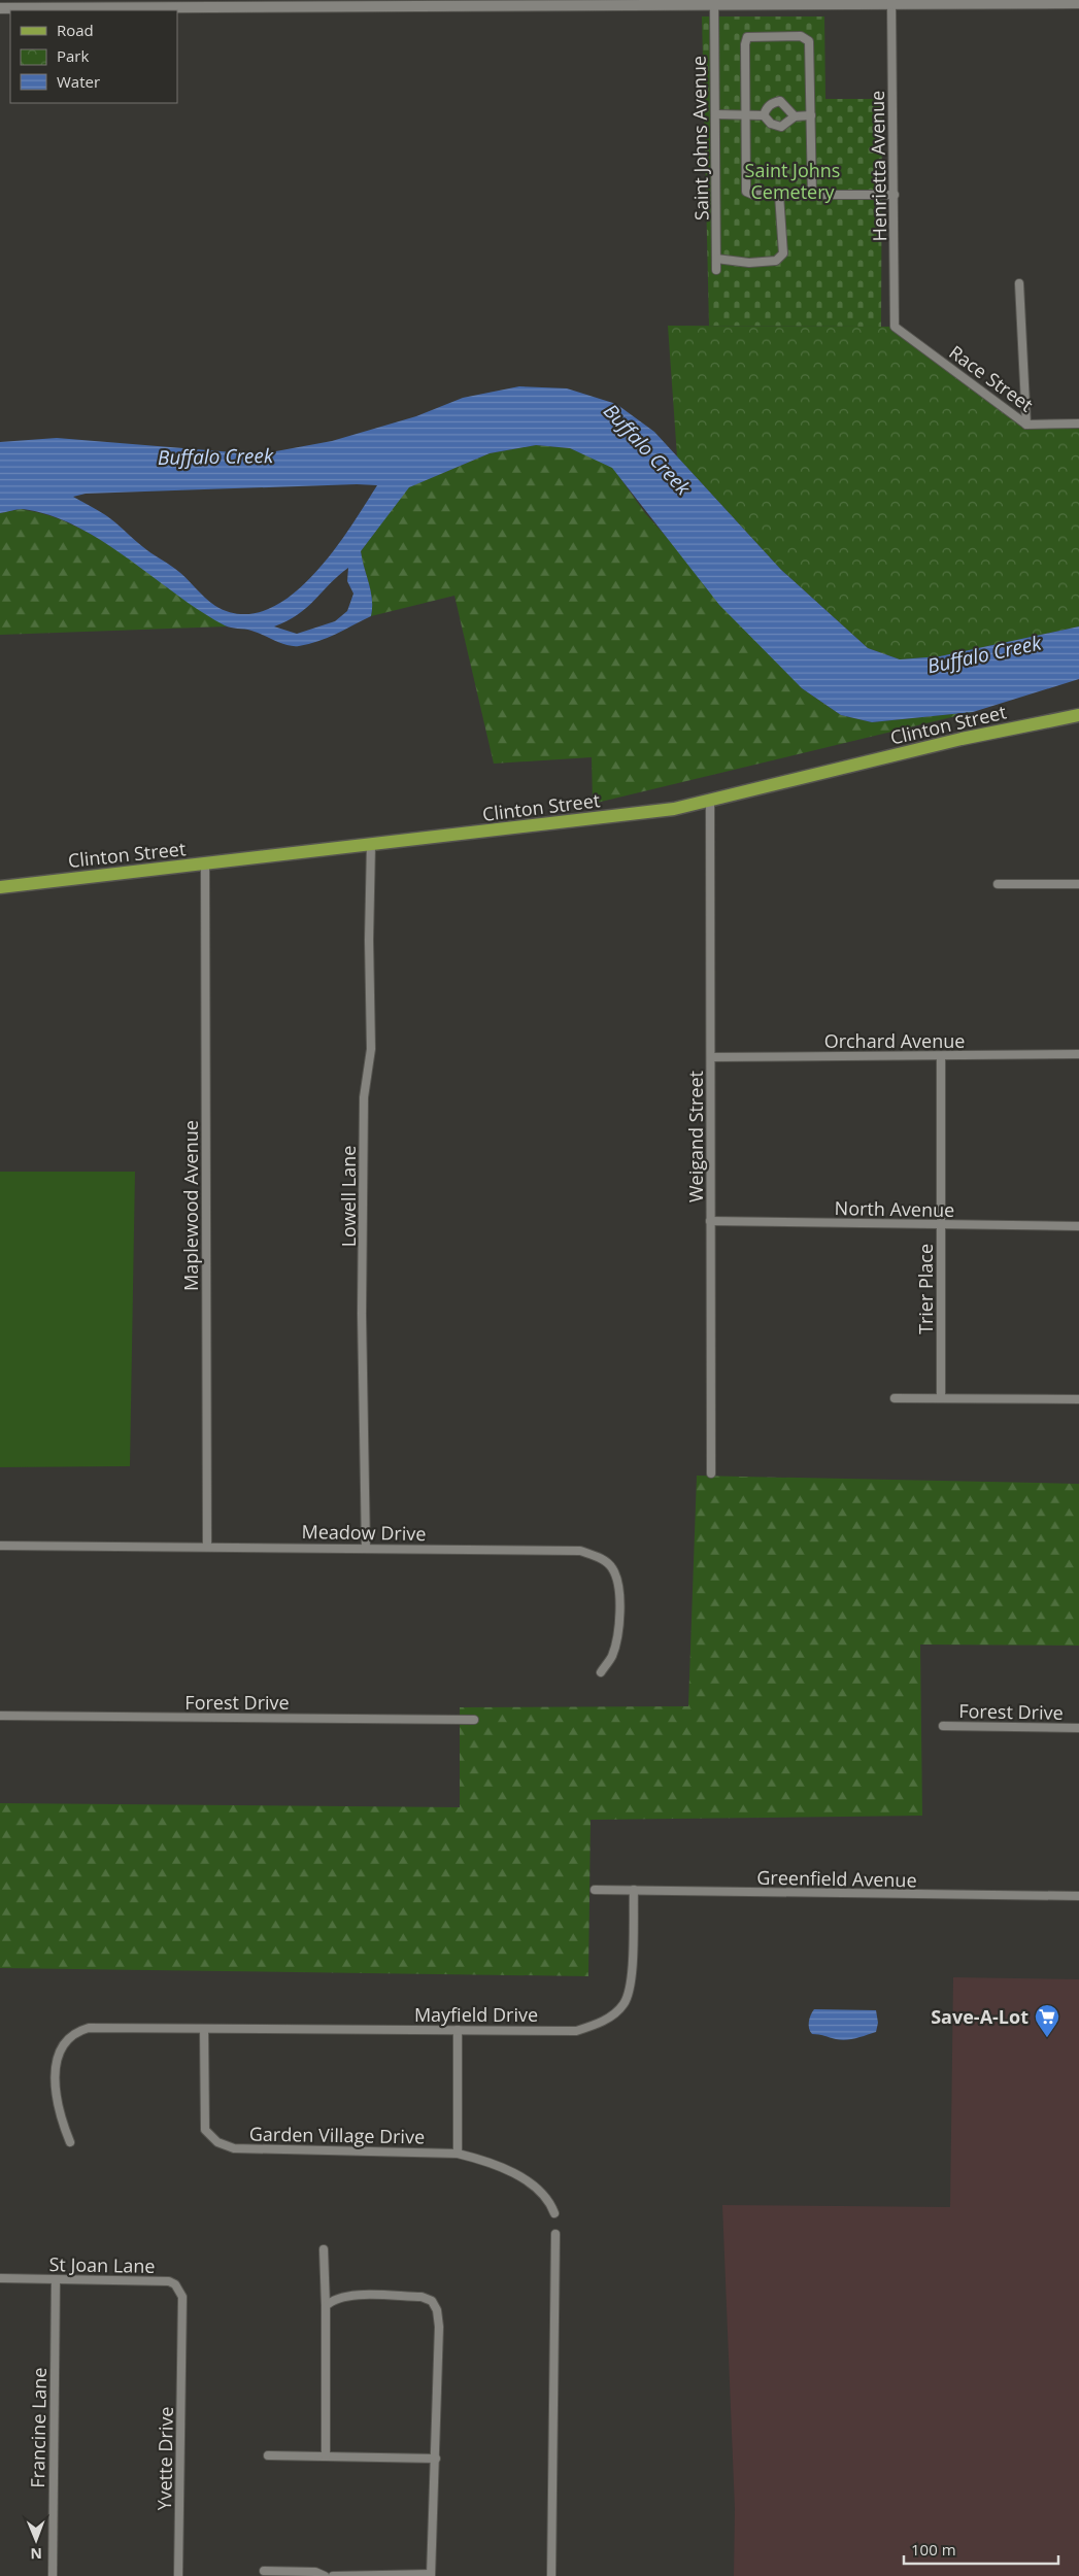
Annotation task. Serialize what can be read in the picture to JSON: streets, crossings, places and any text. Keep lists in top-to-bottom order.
{
  "streets": {
    "main road": ["Clinton Street"],
    "street": [
      "Saint Johns Avenue",
      "Henrietta Avenue",
      "Race Street",
      "Orchard Avenue",
      "Weigand Street",
      "Lowell Lane",
      "Maplewood Avenue",
      "North Avenue",
      "Trier Place",
      "Meadow Drive",
      "Forest Drive",
      "Greenfield Avenue",
      "Mayfield Drive",
      "Garden Village Drive",
      "St Joan Lane",
      "Francine Lane",
      "Yvette Drive"
    ]
  },
  "crossings": [
    ["Henrietta Avenue", "Race Street"],
    ["Clinton Street", "Weigand Street"],
    ["Clinton Street", "Lowell Lane"],
    ["Clinton Street", "Maplewood Avenue"],
    ["Orchard Avenue", "Weigand Street"],
    ["Orchard Avenue", "Trier Place"],
    ["Weigand Street", "North Avenue"],
    ["Lowell Lane", "Meadow Drive"],
    ["Maplewood Avenue", "Meadow Drive"],
    ["North Avenue", "Trier Place"],
    ["Greenfield Avenue", "Mayfield Drive"],
    ["Mayfield Drive", "Garden Village Drive"],
    ["St Joan Lane", "Francine Lane"],
    ["St Joan Lane", "Yvette Drive"]
  ],
  "water": ["Buffalo Creek"],
  "parks": ["Saint Johns Cemetery"],
  "places": {
    "supermarket": ["Save-A-Lot"]
  },
  "legend": ["Road", "Park", "Water"],
  "scale_bar": "100 m",
  "north": "bottom"
}
